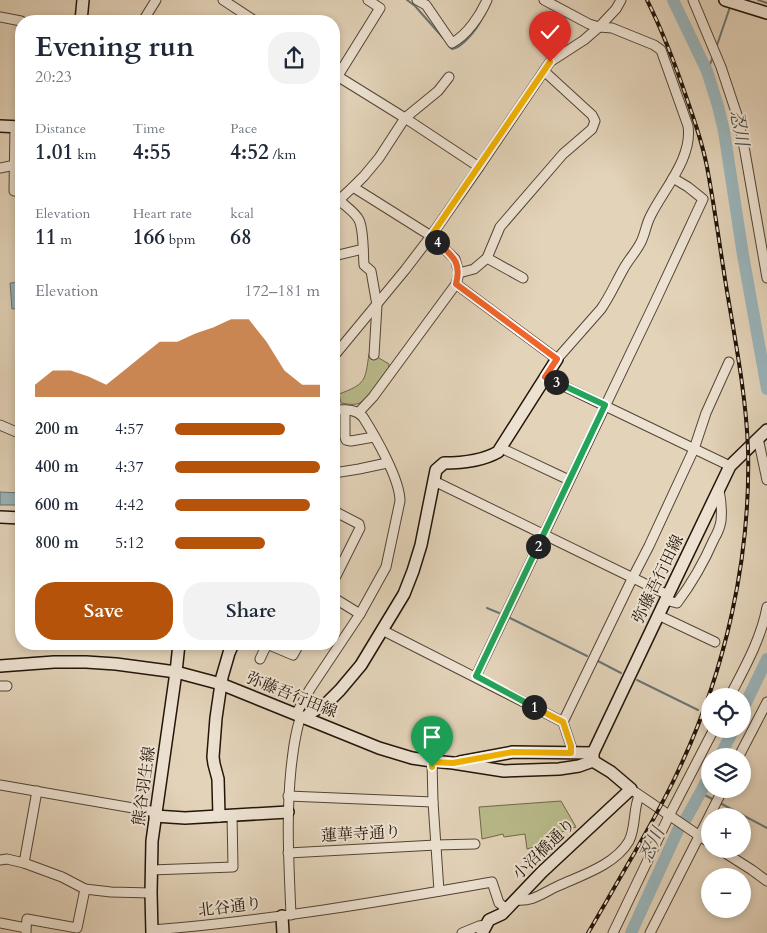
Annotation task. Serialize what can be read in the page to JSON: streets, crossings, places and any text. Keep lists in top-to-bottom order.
{
  "streets": {
    "street": [
      "弥藤吾行田線",
      "熊谷羽生線",
      "蓮華寺通り",
      "小沼橋通り",
      "北谷通り"
    ]
  },
  "crossings": [
    ["弥藤吾行田線", "熊谷羽生線"],
    ["熊谷羽生線", "北谷通り"],
    ["小沼橋通り", "北谷通り"]
  ],
  "water": ["忍川"],
  "page": {
    "heading": ["Evening run", "20:23"],
    "stats": [
      ["Distance", "1.01 km"],
      ["Time", "4:55"],
      ["Pace", "4:52 /km"],
      ["Elevation", "11 m"],
      ["Heart rate", "166 bpm"],
      ["kcal", "68"]
    ],
    "pins": [
      "4",
      "3",
      "2",
      "1"
    ],
    "chart": ["Elevation", "172–181 m"],
    "list": [
      {
        "name": "200 m",
        "note": "4:57"
      },
      {
        "name": "400 m",
        "note": "4:37"
      },
      {
        "name": "600 m",
        "note": "4:42"
      },
      {
        "name": "800 m",
        "note": "5:12"
      }
    ],
    "buttons": ["Save", "Share"],
    "map_buttons": ["+", "−"]
  }
}
